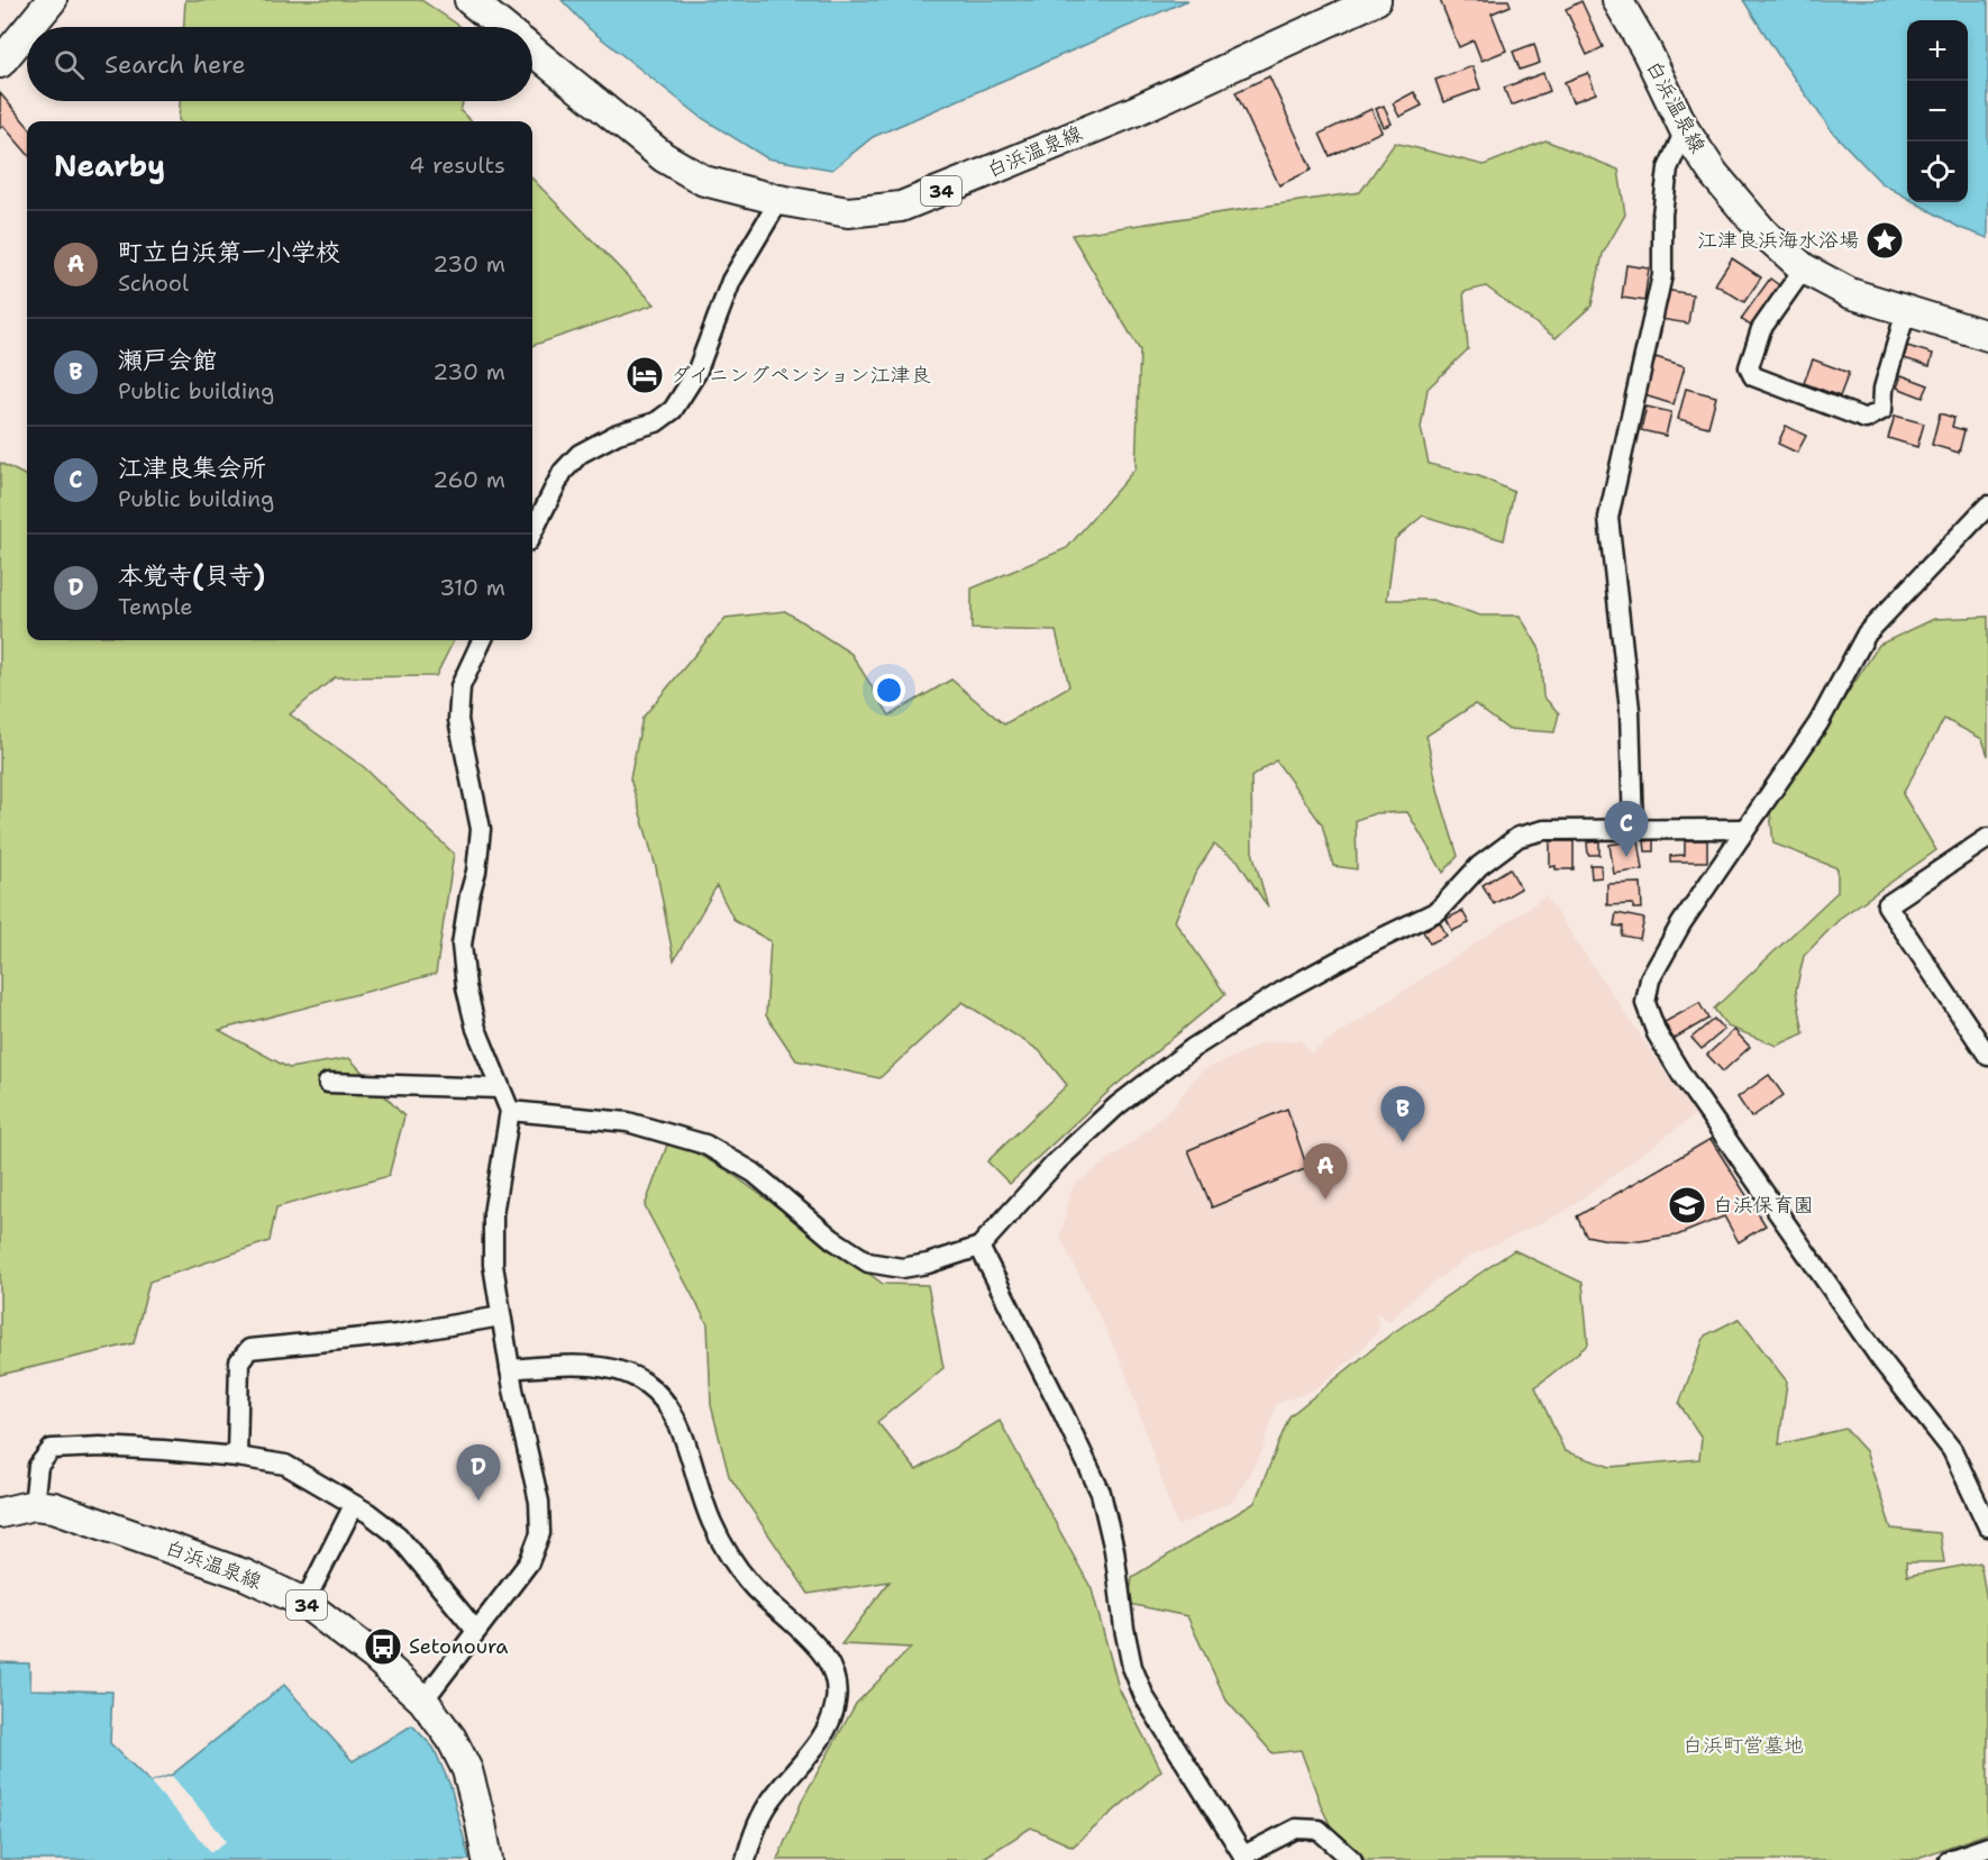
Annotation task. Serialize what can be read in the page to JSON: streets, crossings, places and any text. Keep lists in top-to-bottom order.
{
  "streets": {
    "main road": ["白浜温泉線", "34"]
  },
  "parks": ["白浜町営墓地"],
  "places": {
    "place": ["江津良浜海水浴場"],
    "hotel": ["ダイニングペンション江津良"],
    "school or university": ["白浜保育園"],
    "bus stop": ["Setonoura"]
  },
  "page": {
    "map_buttons": ["+", "−"],
    "search": "Search here",
    "heading": ["Nearby", "4 results"],
    "list": [
      {
        "mark": "A",
        "name": "町立白浜第一小学校",
        "note": "School",
        "value": "230 m"
      },
      {
        "mark": "B",
        "name": "瀬戸会館",
        "note": "Public building",
        "value": "230 m"
      },
      {
        "mark": "C",
        "name": "江津良集会所",
        "note": "Public building",
        "value": "260 m"
      },
      {
        "mark": "D",
        "name": "本覚寺(貝寺)",
        "note": "Temple",
        "value": "310 m"
      }
    ],
    "pins": [
      "C",
      "B",
      "A",
      "D"
    ]
  }
}
